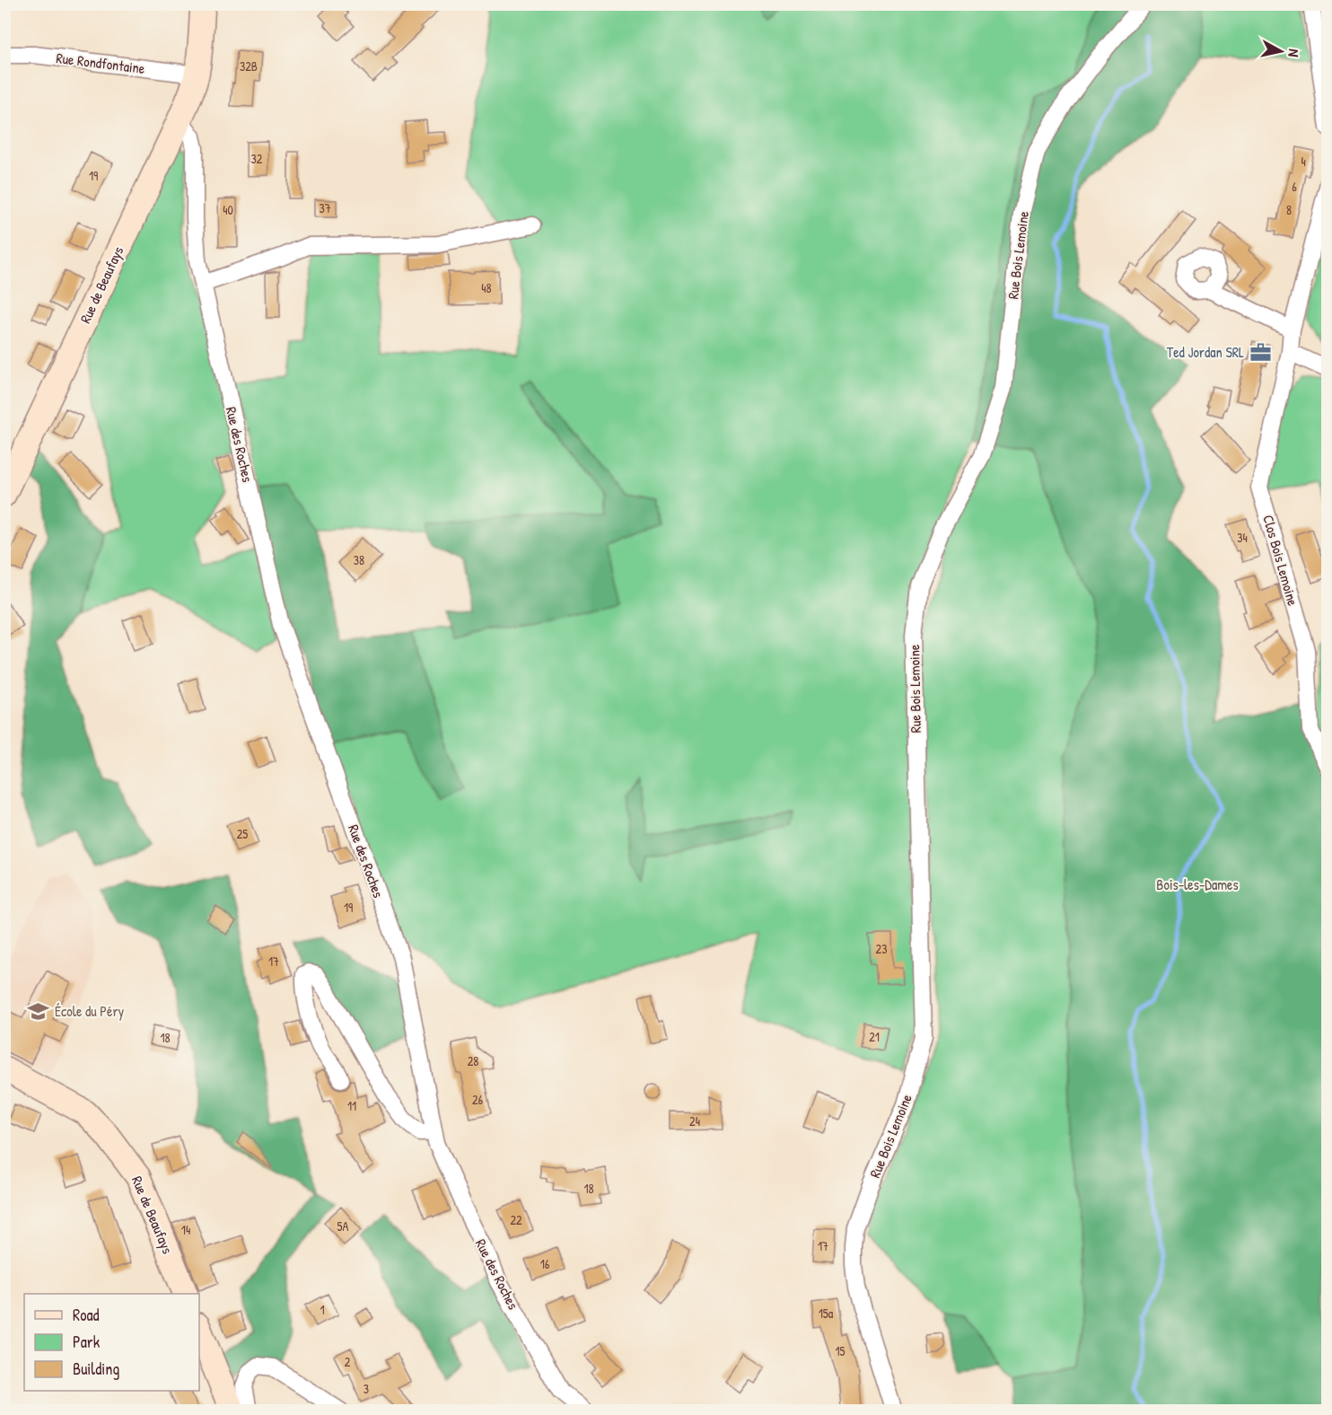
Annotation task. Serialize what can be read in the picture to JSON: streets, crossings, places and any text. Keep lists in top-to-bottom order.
{
  "streets": {
    "street": [
      "Rue Rondfontaine",
      "Rue Bois Lemoine",
      "Rue de Beaufays",
      "Rue des Roches",
      "Clos Bois Lemoine"
    ]
  },
  "crossings": [
    ["Rue Rondfontaine", "Rue de Beaufays"],
    ["Rue de Beaufays", "Rue des Roches"]
  ],
  "parks": ["Bois-les-Dames"],
  "places": {
    "office": ["Ted Jordan SRL"],
    "school or university": ["École du Péry"]
  },
  "house_numbers": [
    "32B",
    "32",
    "4",
    "19",
    "6",
    "37",
    "40",
    "8",
    "48",
    "34",
    "38",
    "25",
    "19",
    "23",
    "17",
    "21",
    "18",
    "28",
    "26",
    "11",
    "24",
    "18",
    "22",
    "5A",
    "14",
    "17",
    "16",
    "1",
    "15a",
    "15",
    "2",
    "3"
  ],
  "legend": ["Road", "Park", "Building"],
  "north": "right"
}
